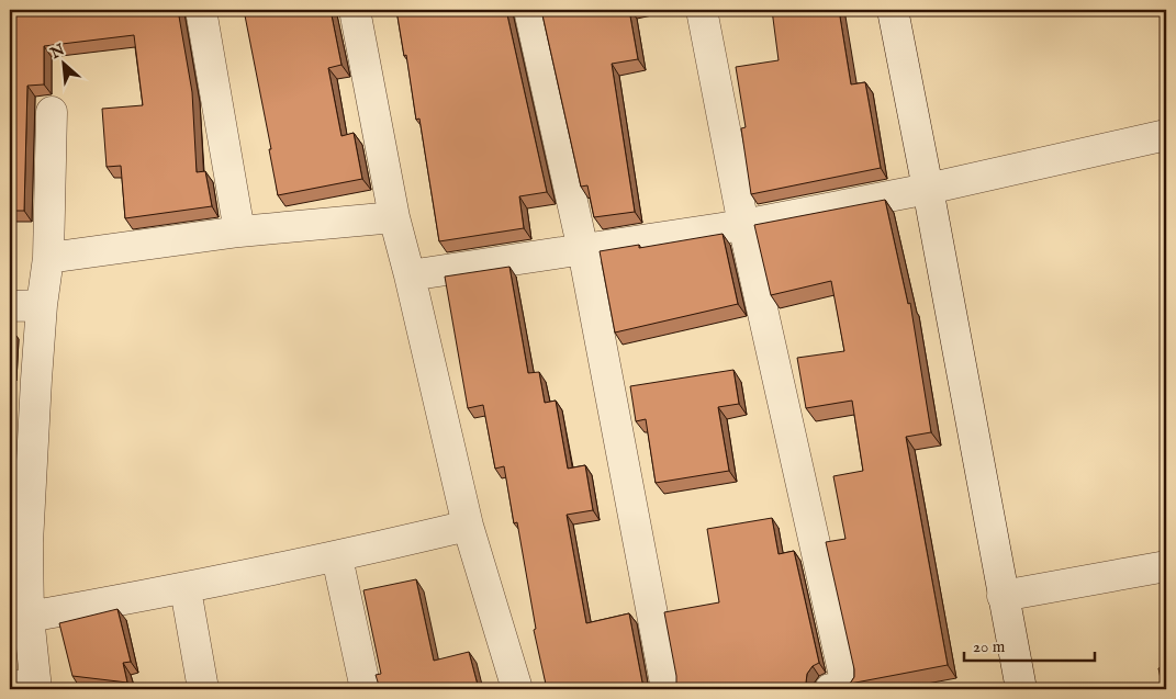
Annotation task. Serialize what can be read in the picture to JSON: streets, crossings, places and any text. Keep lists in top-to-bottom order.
{
  "scale_bar": "20 m",
  "north": "top left"
}
